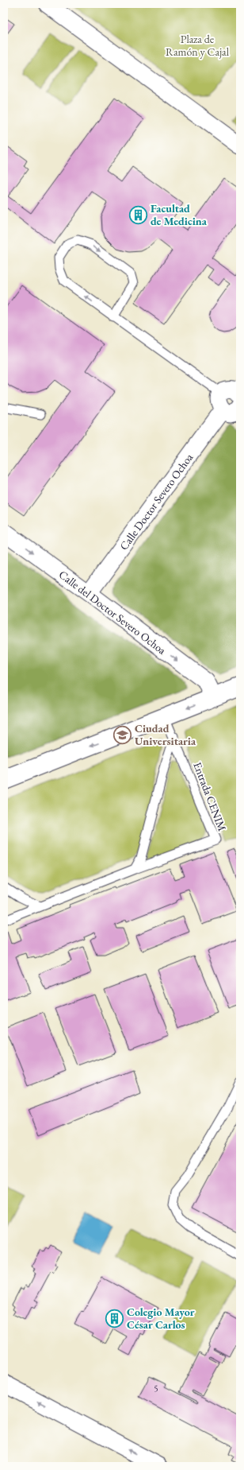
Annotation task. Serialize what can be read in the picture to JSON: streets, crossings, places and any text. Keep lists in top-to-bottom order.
{
  "streets": {
    "street": ["Calle Doctor Severo Ochoa", "Calle del Doctor Severo Ochoa"],
    "lane": ["Entrada CENIM"]
  },
  "crossings": [
    ["Calle Doctor Severo Ochoa", "Calle del Doctor Severo Ochoa"]
  ],
  "one_way": ["Calle del Doctor Severo Ochoa"],
  "parks": ["Plaza de Ramón y Cajal"],
  "places": {
    "building": ["Facultad de Medicina", "Colegio Mayor César Carlos"],
    "school or university": ["Ciudad Universitaria"]
  },
  "house_numbers": ["5"]
}
